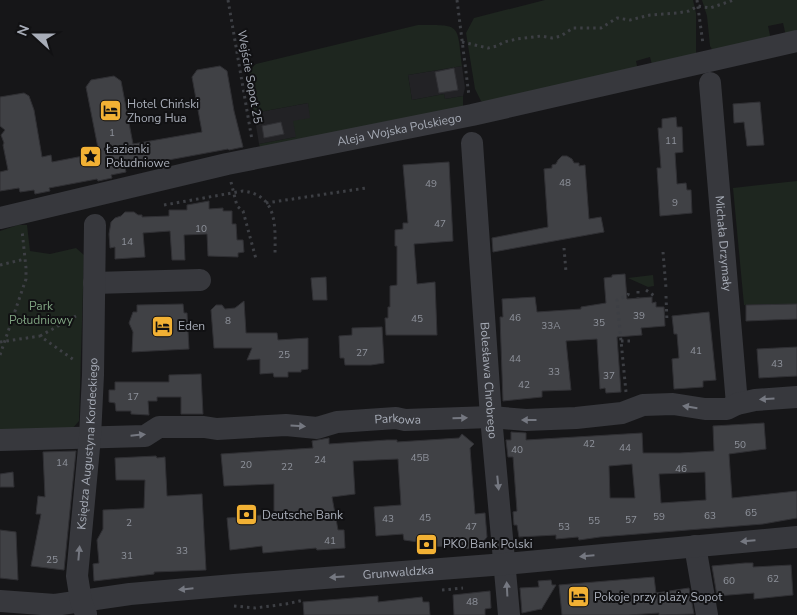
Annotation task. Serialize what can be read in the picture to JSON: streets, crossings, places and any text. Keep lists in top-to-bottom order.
{
  "streets": {
    "street": [
      "Aleja Wojska Polskiego",
      "Michała Drzymały",
      "Bolesława Chrobrego",
      "Parkowa",
      "Księdza Augustyna Kordeckiego",
      "Grunwaldzka"
    ],
    "path": ["Wejście Sopot 25"]
  },
  "crossings": [
    ["Wejście Sopot 25", "Aleja Wojska Polskiego"],
    ["Michała Drzymały", "Parkowa"],
    ["Bolesława Chrobrego", "Parkowa"],
    ["Bolesława Chrobrego", "Grunwaldzka"],
    ["Parkowa", "Księdza Augustyna Kordeckiego"],
    ["Księdza Augustyna Kordeckiego", "Grunwaldzka"]
  ],
  "one_way": ["Księdza Augustyna Kordeckiego", "Grunwaldzka"],
  "parks": ["Park Południowy"],
  "places": {
    "hotel": ["Hotel Chiński Zhong Hua", "Eden", "Pokoje przy plaży Sopot"],
    "place": ["Łazienki Południowe"],
    "bank": ["Deutsche Bank", "PKO Bank Polski"]
  },
  "house_numbers": [
    "1",
    "11",
    "48",
    "49",
    "9",
    "47",
    "10",
    "14",
    "39",
    "46",
    "45",
    "8",
    "35",
    "33A",
    "41",
    "27",
    "25",
    "44",
    "43",
    "33",
    "37",
    "42",
    "17",
    "42",
    "50",
    "44",
    "40",
    "45B",
    "24",
    "14",
    "20",
    "22",
    "46",
    "65",
    "63",
    "59",
    "45",
    "43",
    "57",
    "55",
    "2",
    "47",
    "53",
    "41",
    "33",
    "31",
    "25",
    "62",
    "60",
    "48"
  ],
  "north": "left"
}
